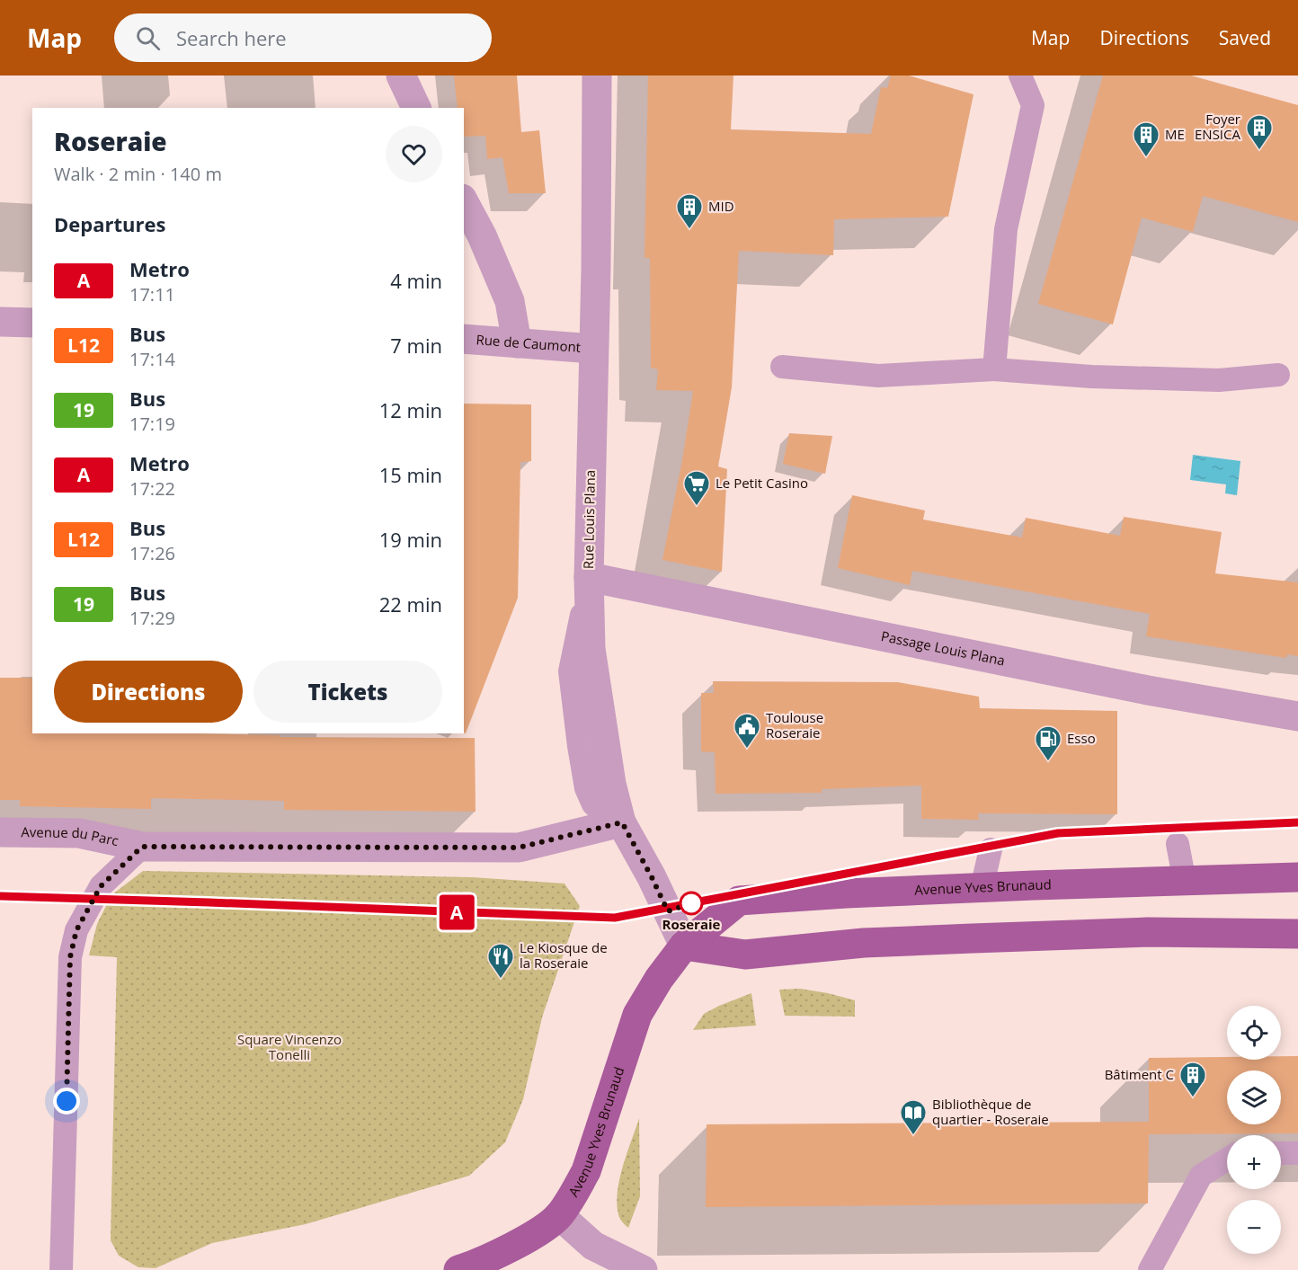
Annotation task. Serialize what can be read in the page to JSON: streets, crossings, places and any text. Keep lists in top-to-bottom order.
{
  "streets": {
    "main road": ["Avenue Yves Brunaud"],
    "street": [
      "Rue de Caumont",
      "Rue Louis Plana",
      "Passage Louis Plana",
      "Avenue du Parc"
    ]
  },
  "crossings": [
    ["Rue de Caumont", "Rue Louis Plana"],
    ["Rue Louis Plana", "Passage Louis Plana"],
    ["Rue Louis Plana", "Avenue du Parc"],
    ["Rue Louis Plana", "Avenue Yves Brunaud"]
  ],
  "parks": ["Square Vincenzo Tonelli"],
  "places": {
    "building": [
      "Foyer ENSICA",
      "ME",
      "MID",
      "Bâtiment C"
    ],
    "supermarket": ["Le Petit Casino"],
    "public building": ["Toulouse Roseraie"],
    "fuel station": ["Esso"],
    "other": ["Roseraie"],
    "restaurant": ["Le Kiosque de la Roseraie"],
    "library": ["Bibliothèque de quartier - Roseraie"]
  },
  "lines": ["metro line A"],
  "page": {
    "header": "Map",
    "search": "Search here",
    "nav": ["Map", "Directions", "Saved"],
    "on_map": "A",
    "heading": [
      ["Roseraie", "Walk · 2 min · 140 m"],
      "Departures"
    ],
    "list": [
      {
        "mark": "A",
        "name": "Metro",
        "note": "17:11",
        "value": "4 min"
      },
      {
        "mark": "L12",
        "name": "Bus",
        "note": "17:14",
        "value": "7 min"
      },
      {
        "mark": "19",
        "name": "Bus",
        "note": "17:19",
        "value": "12 min"
      },
      {
        "mark": "A",
        "name": "Metro",
        "note": "17:22",
        "value": "15 min"
      },
      {
        "mark": "L12",
        "name": "Bus",
        "note": "17:26",
        "value": "19 min"
      },
      {
        "mark": "19",
        "name": "Bus",
        "note": "17:29",
        "value": "22 min"
      }
    ],
    "buttons": ["Directions", "Tickets"],
    "map_buttons": ["+", "−"]
  }
}
